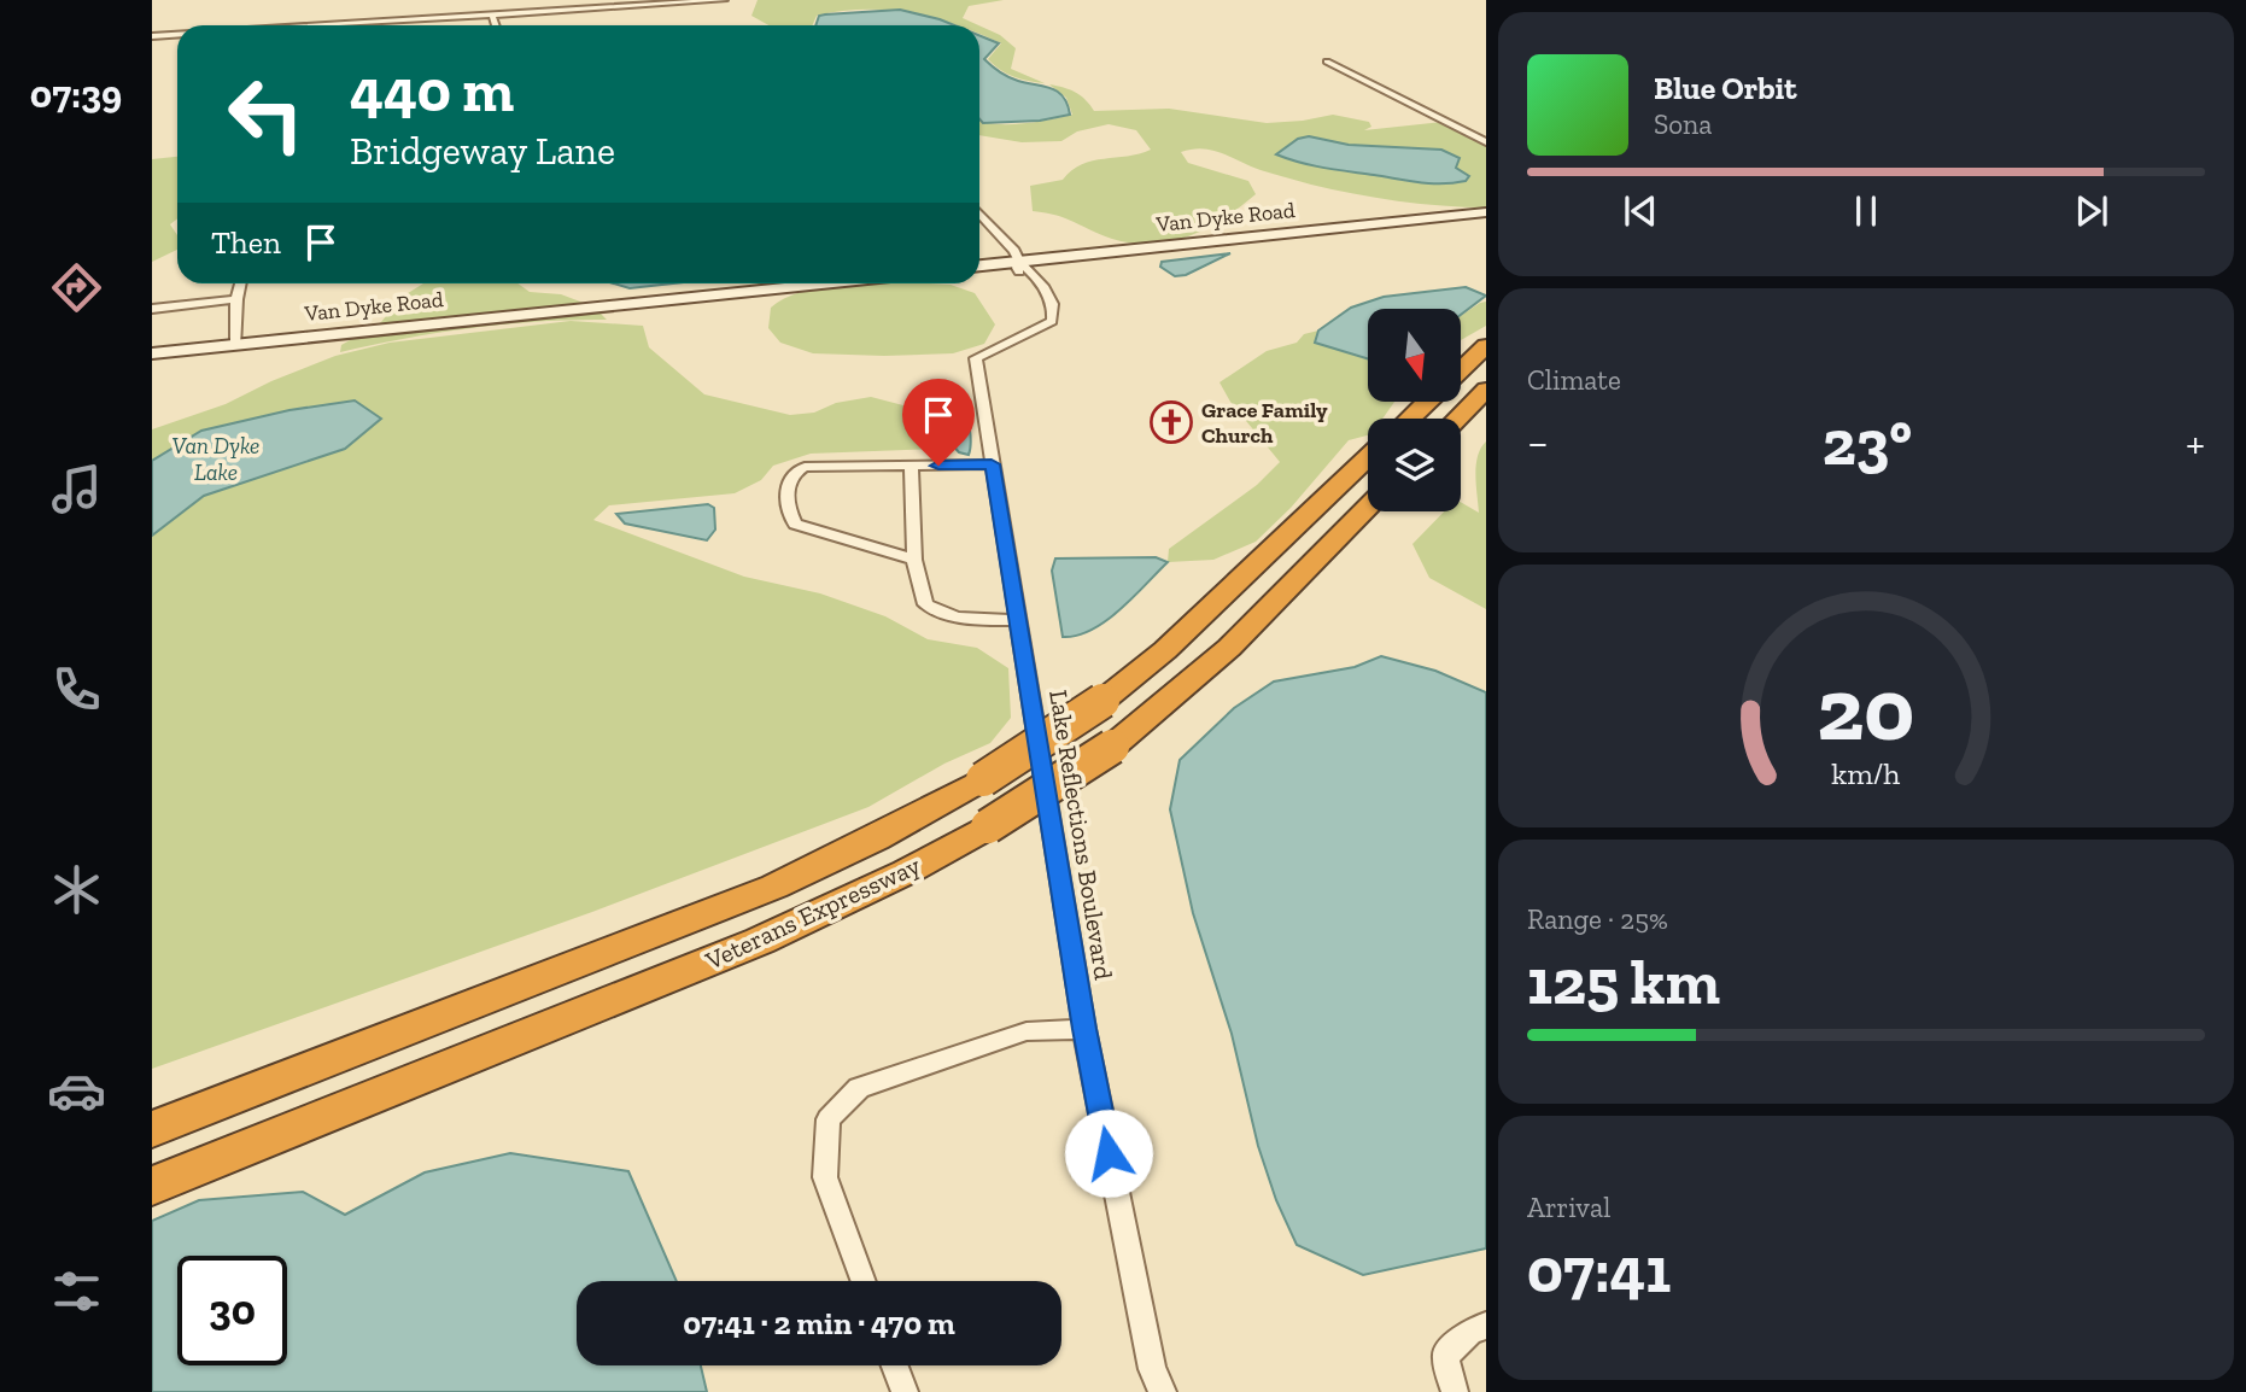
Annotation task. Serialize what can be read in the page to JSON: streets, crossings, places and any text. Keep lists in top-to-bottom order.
{
  "streets": {
    "highway": ["Veterans Expressway"],
    "main road": ["Van Dyke Road"],
    "street": ["Lake Reflections Boulevard"]
  },
  "crossings": [
    ["Van Dyke Road", "Lake Reflections Boulevard"]
  ],
  "water": ["Van Dyke Lake"],
  "places": {
    "church": ["Grace Family Church"]
  },
  "north": "bottom",
  "page": {
    "tabs": "07:39",
    "turn": ["440 m", "Bridgeway Lane"],
    "song": ["Blue Orbit", "Sona"],
    "then": "Then",
    "tile": [
      "Climate",
      ["Range · 25%", "125 km"],
      ["Arrival", "07:41"]
    ],
    "heat": ["−", "23°", "+"],
    "limit": "30",
    "trip": "07:41 · 2 min · 470 m",
    "gauge": ["20", "km/h"]
  }
}
